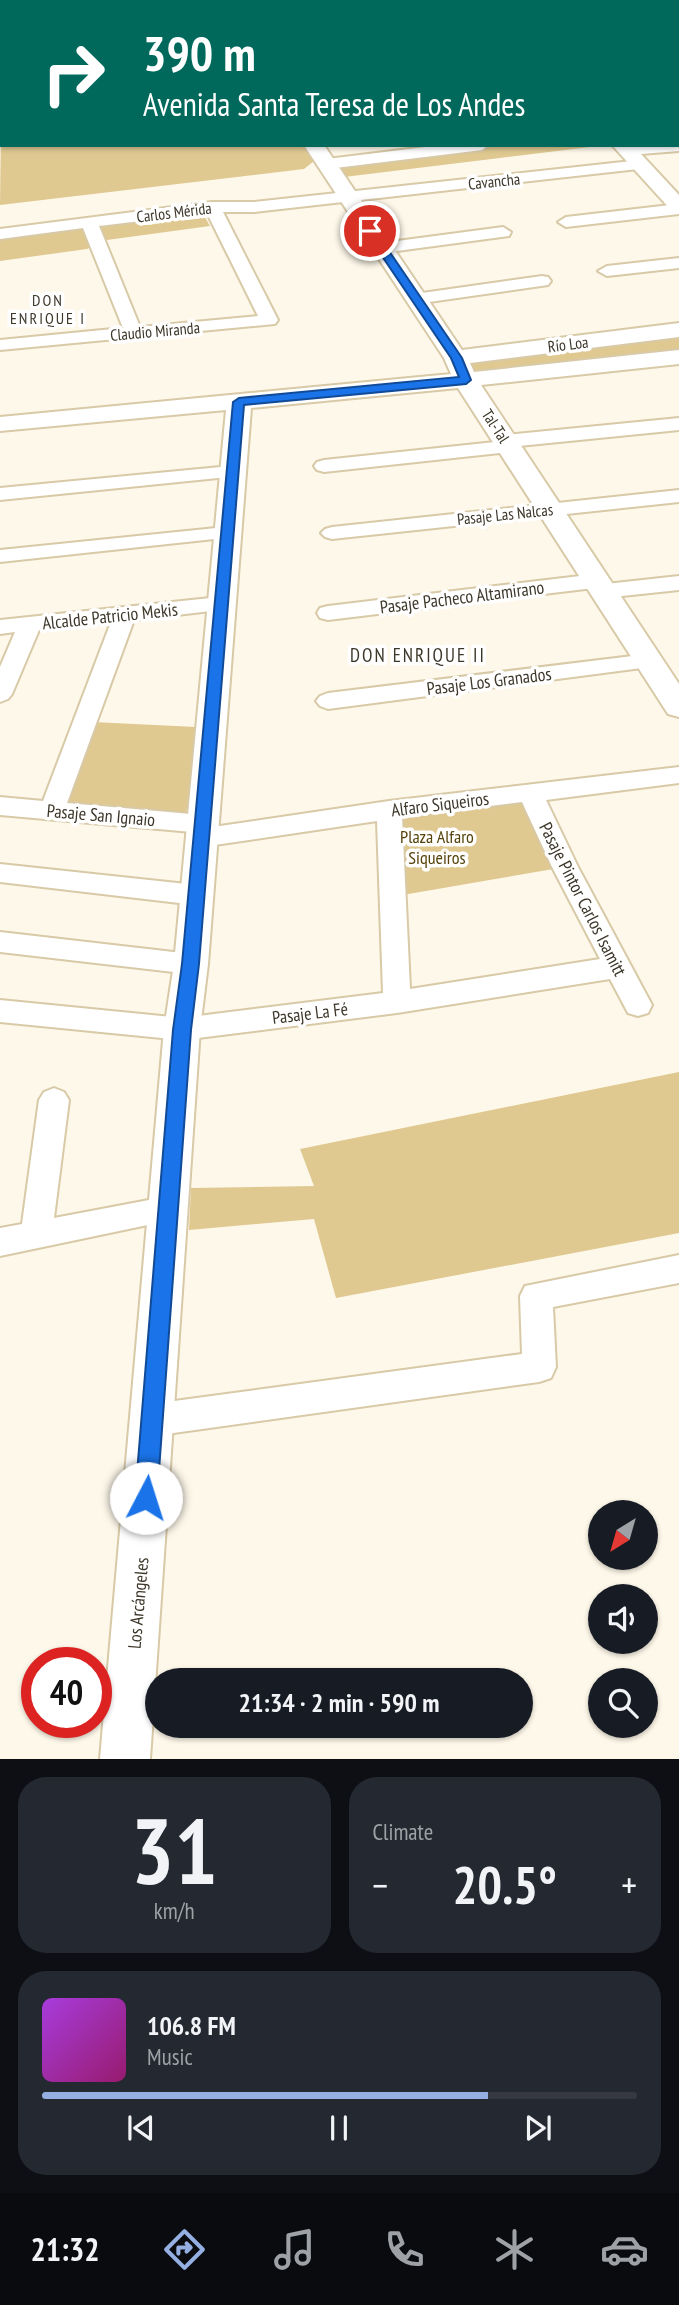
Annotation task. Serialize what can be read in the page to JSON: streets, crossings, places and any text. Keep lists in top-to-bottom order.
{
  "streets": {
    "street": [
      "Cavancha",
      "Carlos Mérida",
      "Claudio Miranda",
      "Río Loa",
      "Tal-Tal",
      "Pasaje Las Nalcas",
      "Pasaje Pacheco Altamirano",
      "Alcalde Patricio Mekis",
      "Pasaje Los Granados",
      "Alfaro Siqueiros",
      "Pasaje San Ignaio",
      "Pasaje Pintor Carlos Isamitt",
      "Pasaje La Fé",
      "Los Arcángeles"
    ]
  },
  "crossings": [
    ["Cavancha", "Carlos Mérida"],
    ["Cavancha", "Tal-Tal"],
    ["Carlos Mérida", "Claudio Miranda"],
    ["Carlos Mérida", "Tal-Tal"],
    ["Río Loa", "Tal-Tal"],
    ["Tal-Tal", "Pasaje Las Nalcas"],
    ["Tal-Tal", "Pasaje Pacheco Altamirano"],
    ["Tal-Tal", "Pasaje Los Granados"],
    ["Alcalde Patricio Mekis", "Los Arcángeles"],
    ["Alfaro Siqueiros", "Pasaje San Ignaio"],
    ["Alfaro Siqueiros", "Pasaje Pintor Carlos Isamitt"],
    ["Alfaro Siqueiros", "Los Arcángeles"],
    ["Pasaje San Ignaio", "Los Arcángeles"],
    ["Pasaje Pintor Carlos Isamitt", "Pasaje La Fé"],
    ["Pasaje La Fé", "Los Arcángeles"]
  ],
  "districts": ["DON ENRIQUE I", "DON ENRIQUE II"],
  "parks": ["Plaza Alfaro Siqueiros"],
  "north": "bottom left",
  "page": {
    "turn": ["390 m", "Avenida Santa Teresa de Los Andes"],
    "limit": "40",
    "trip": "21:34 · 2 min · 590 m",
    "tile": [
      ["31", "km/h"],
      "Climate"
    ],
    "heat": ["−", "20.5°", "+"],
    "song": ["106.8 FM", "Music"],
    "tabs": "21:32"
  }
}
